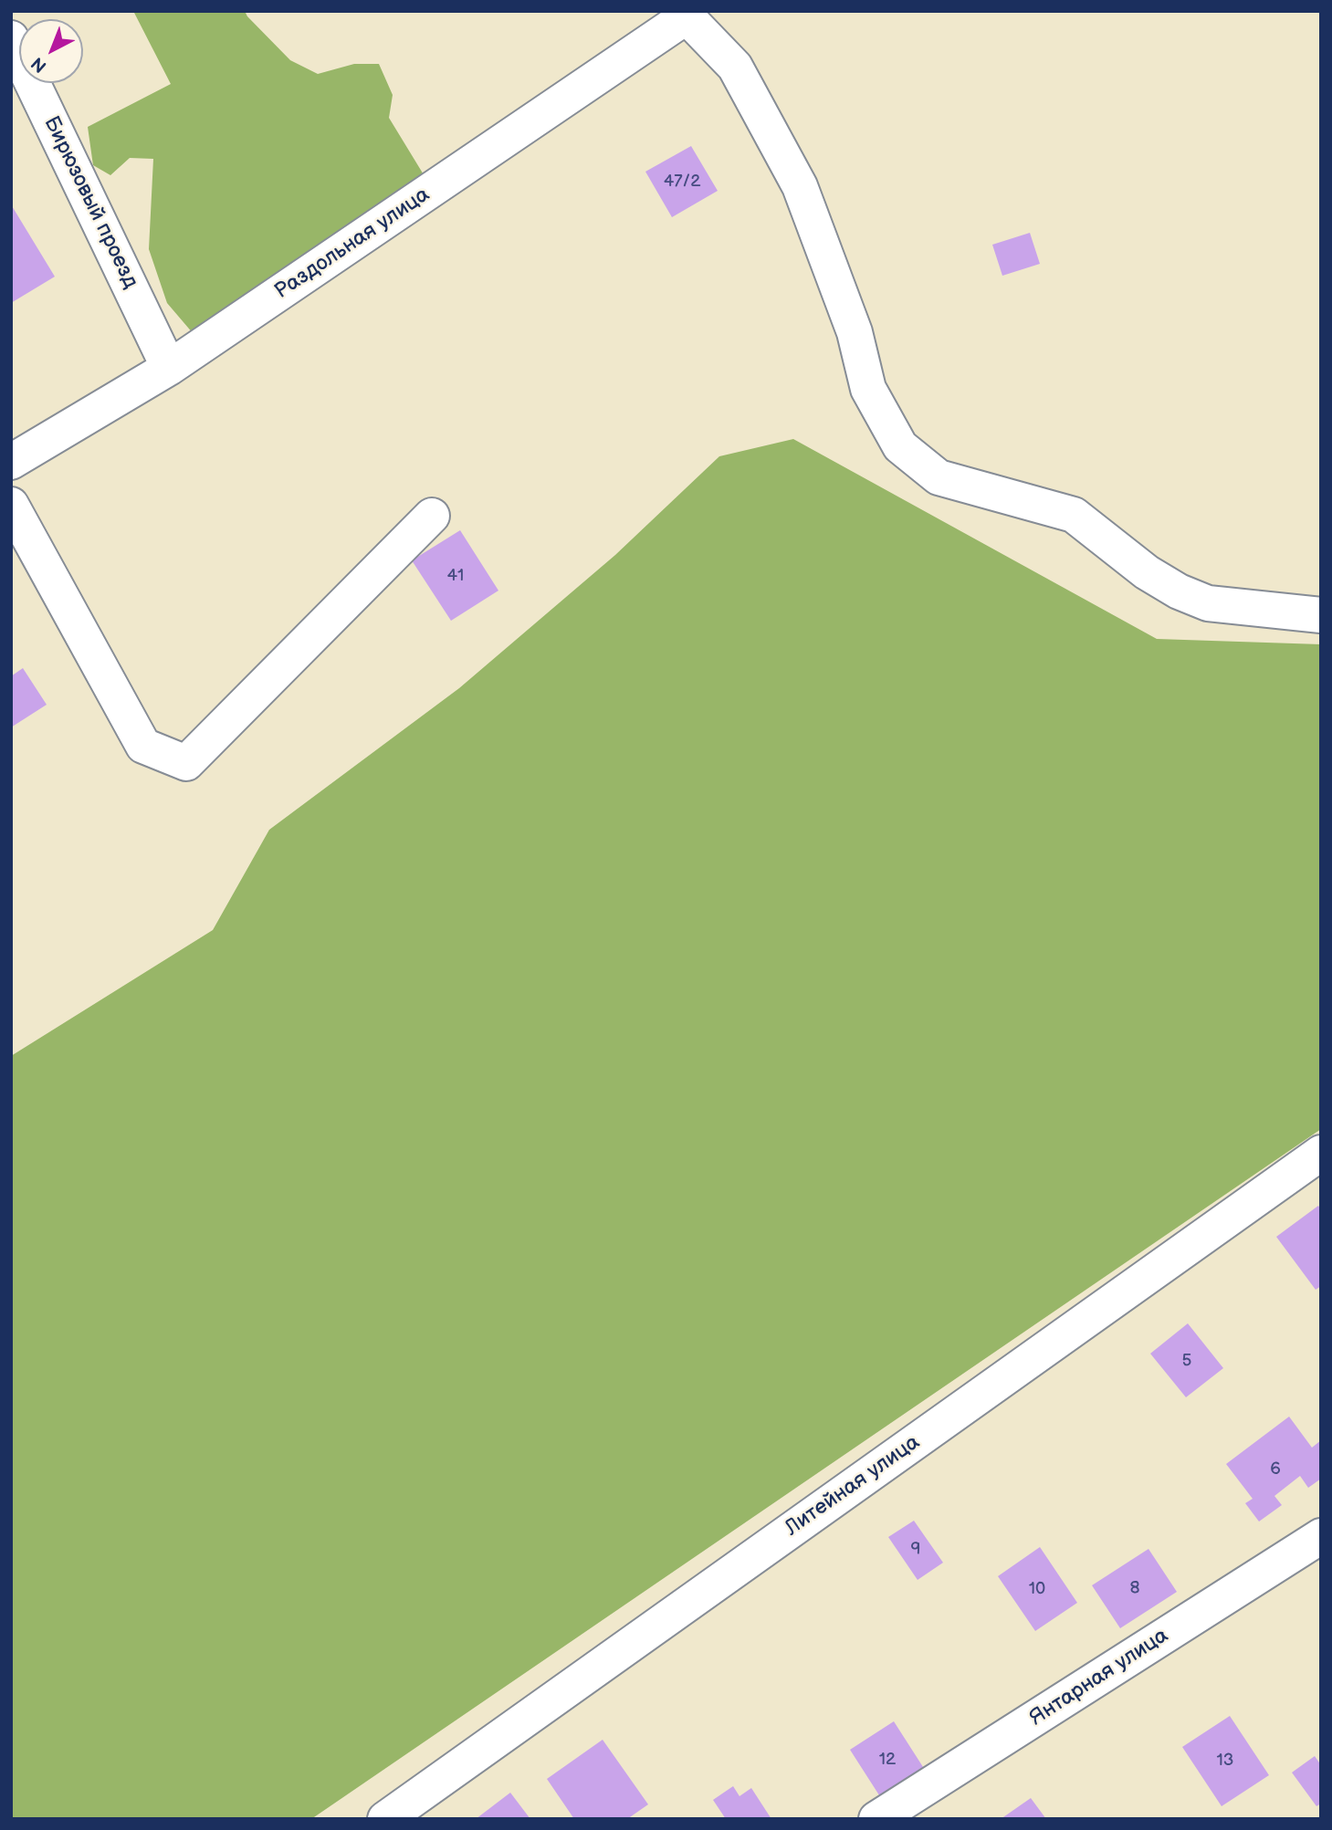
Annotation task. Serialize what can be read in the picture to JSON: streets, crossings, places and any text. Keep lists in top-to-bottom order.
{
  "streets": {
    "street": [
      "Бирюзовый проезд",
      "Раздольная улица",
      "Литейная улица",
      "Янтарная улица"
    ]
  },
  "crossings": [
    ["Бирюзовый проезд", "Раздольная улица"]
  ],
  "house_numbers": [
    "47/2",
    "41",
    "5",
    "6",
    "9",
    "8",
    "10",
    "12",
    "13"
  ],
  "north": "bottom left"
}
